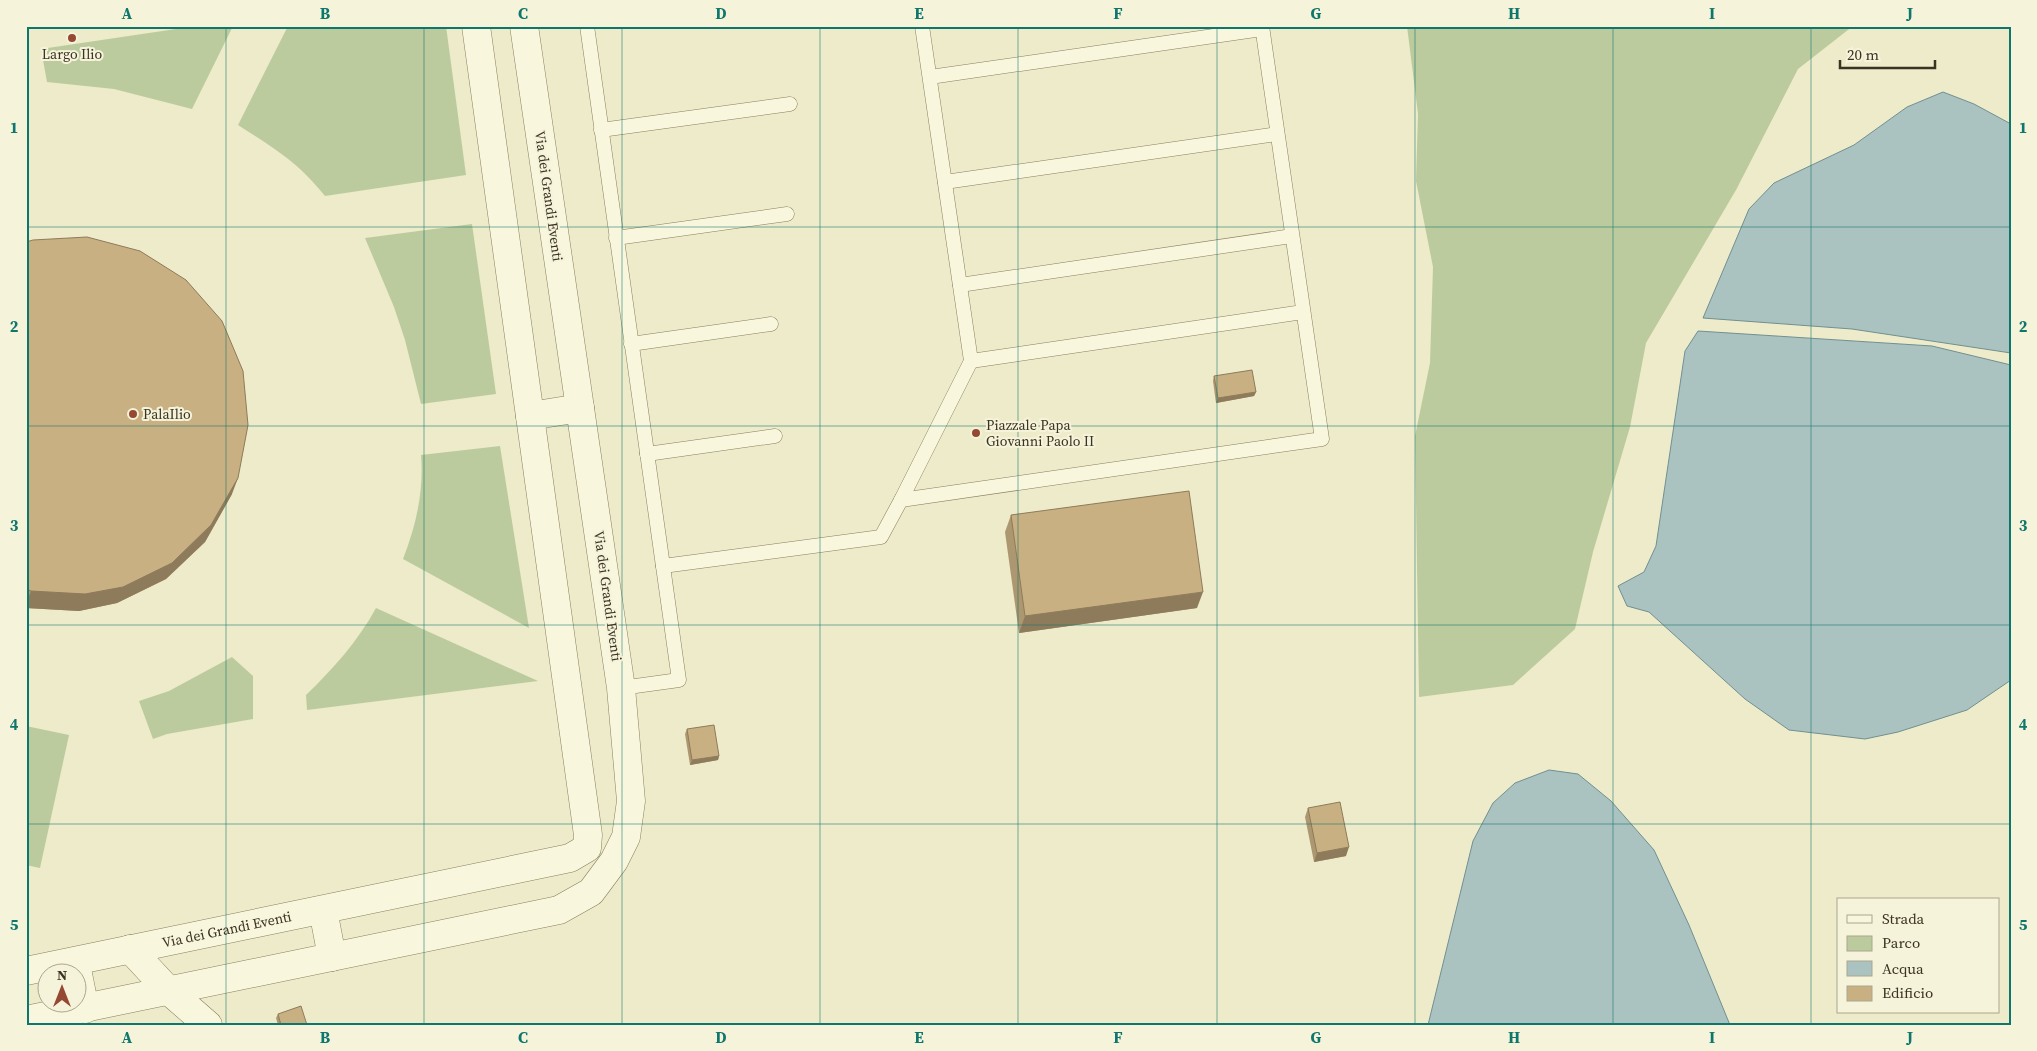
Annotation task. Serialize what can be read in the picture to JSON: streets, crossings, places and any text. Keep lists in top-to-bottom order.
{
  "streets": {
    "street": ["Via dei Grandi Eventi"]
  },
  "places": ["Largo Ilio", "PalaIlio", "Piazzale Papa Giovanni Paolo II"],
  "legend": [
    "Strada",
    "Parco",
    "Acqua",
    "Edificio"
  ],
  "scale_bar": "20 m",
  "north": "top",
  "grid": {
    "columns": [
      "A",
      "B",
      "C",
      "D",
      "E",
      "F",
      "G",
      "H",
      "I",
      "J"
    ],
    "rows": [
      "1",
      "2",
      "3",
      "4",
      "5"
    ]
  }
}
